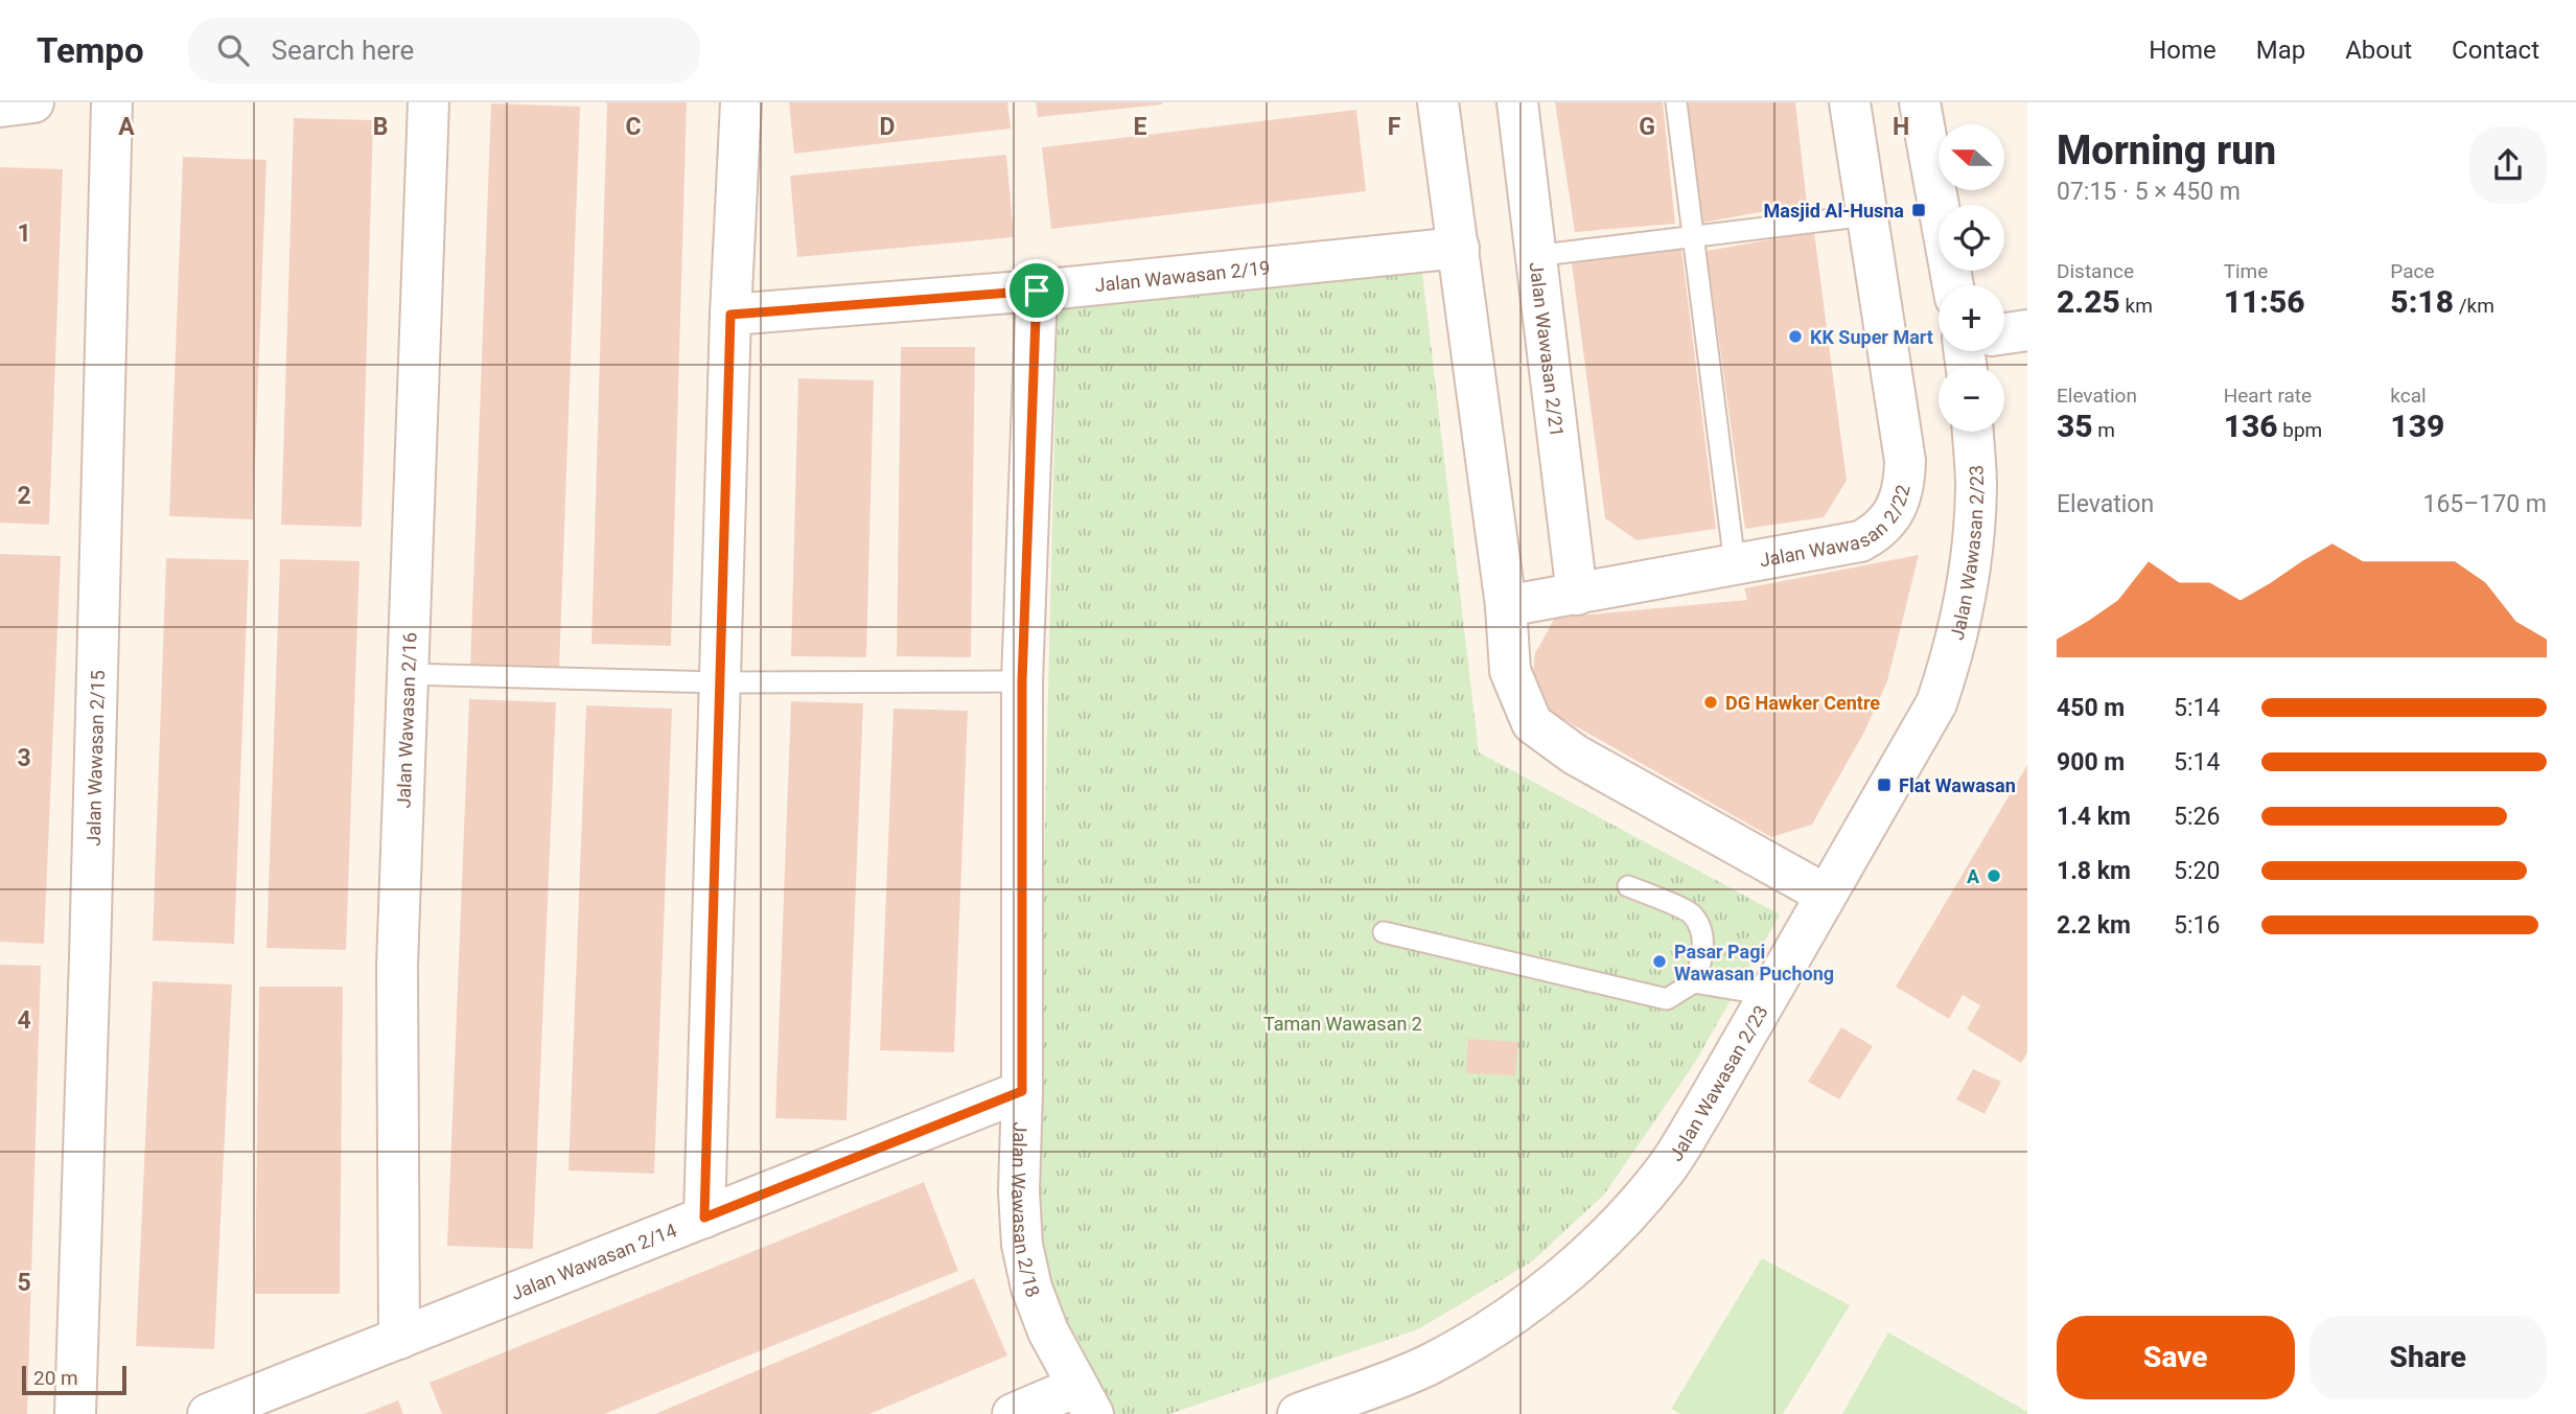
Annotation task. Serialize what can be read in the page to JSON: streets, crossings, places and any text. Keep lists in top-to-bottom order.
{
  "streets": {
    "street": [
      "Jalan Wawasan 2/19",
      "Jalan Wawasan 2/21",
      "Jalan Wawasan 2/22",
      "Jalan Wawasan 2/23",
      "Jalan Wawasan 2/16",
      "Jalan Wawasan 2/15",
      "Jalan Wawasan 2/18",
      "Jalan Wawasan 2/14"
    ]
  },
  "crossings": [
    ["Jalan Wawasan 2/19", "Jalan Wawasan 2/18"],
    ["Jalan Wawasan 2/21", "Jalan Wawasan 2/22"],
    ["Jalan Wawasan 2/16", "Jalan Wawasan 2/14"],
    ["Jalan Wawasan 2/18", "Jalan Wawasan 2/14"]
  ],
  "parks": ["Taman Wawasan 2"],
  "places": {
    "transit": ["Masjid Al-Husna", "Flat Wawasan"],
    "other": [
      "KK Super Mart",
      "DG Hawker Centre",
      "A",
      "Pasar Pagi Wawasan Puchong"
    ]
  },
  "scale_bar": "20 m",
  "north": "left",
  "page": {
    "header": "Tempo",
    "search": "Search here",
    "nav": [
      "Home",
      "Map",
      "About",
      "Contact"
    ],
    "heading": ["Morning run", "07:15 · 5 × 450 m"],
    "map_buttons": ["+", "−"],
    "stats": [
      ["Distance", "2.25 km"],
      ["Time", "11:56"],
      ["Pace", "5:18 /km"],
      ["Elevation", "35 m"],
      ["Heart rate", "136 bpm"],
      ["kcal", "139"]
    ],
    "chart": ["Elevation", "165–170 m"],
    "list": [
      {
        "name": "450 m",
        "note": "5:14"
      },
      {
        "name": "900 m",
        "note": "5:14"
      },
      {
        "name": "1.4 km",
        "note": "5:26"
      },
      {
        "name": "1.8 km",
        "note": "5:20"
      },
      {
        "name": "2.2 km",
        "note": "5:16"
      }
    ],
    "buttons": ["Save", "Share"],
    "scale": "20 m"
  },
  "grid": {
    "columns": [
      "A",
      "B",
      "C",
      "D",
      "E",
      "F",
      "G",
      "H"
    ],
    "rows": [
      "1",
      "2",
      "3",
      "4",
      "5"
    ]
  }
}
